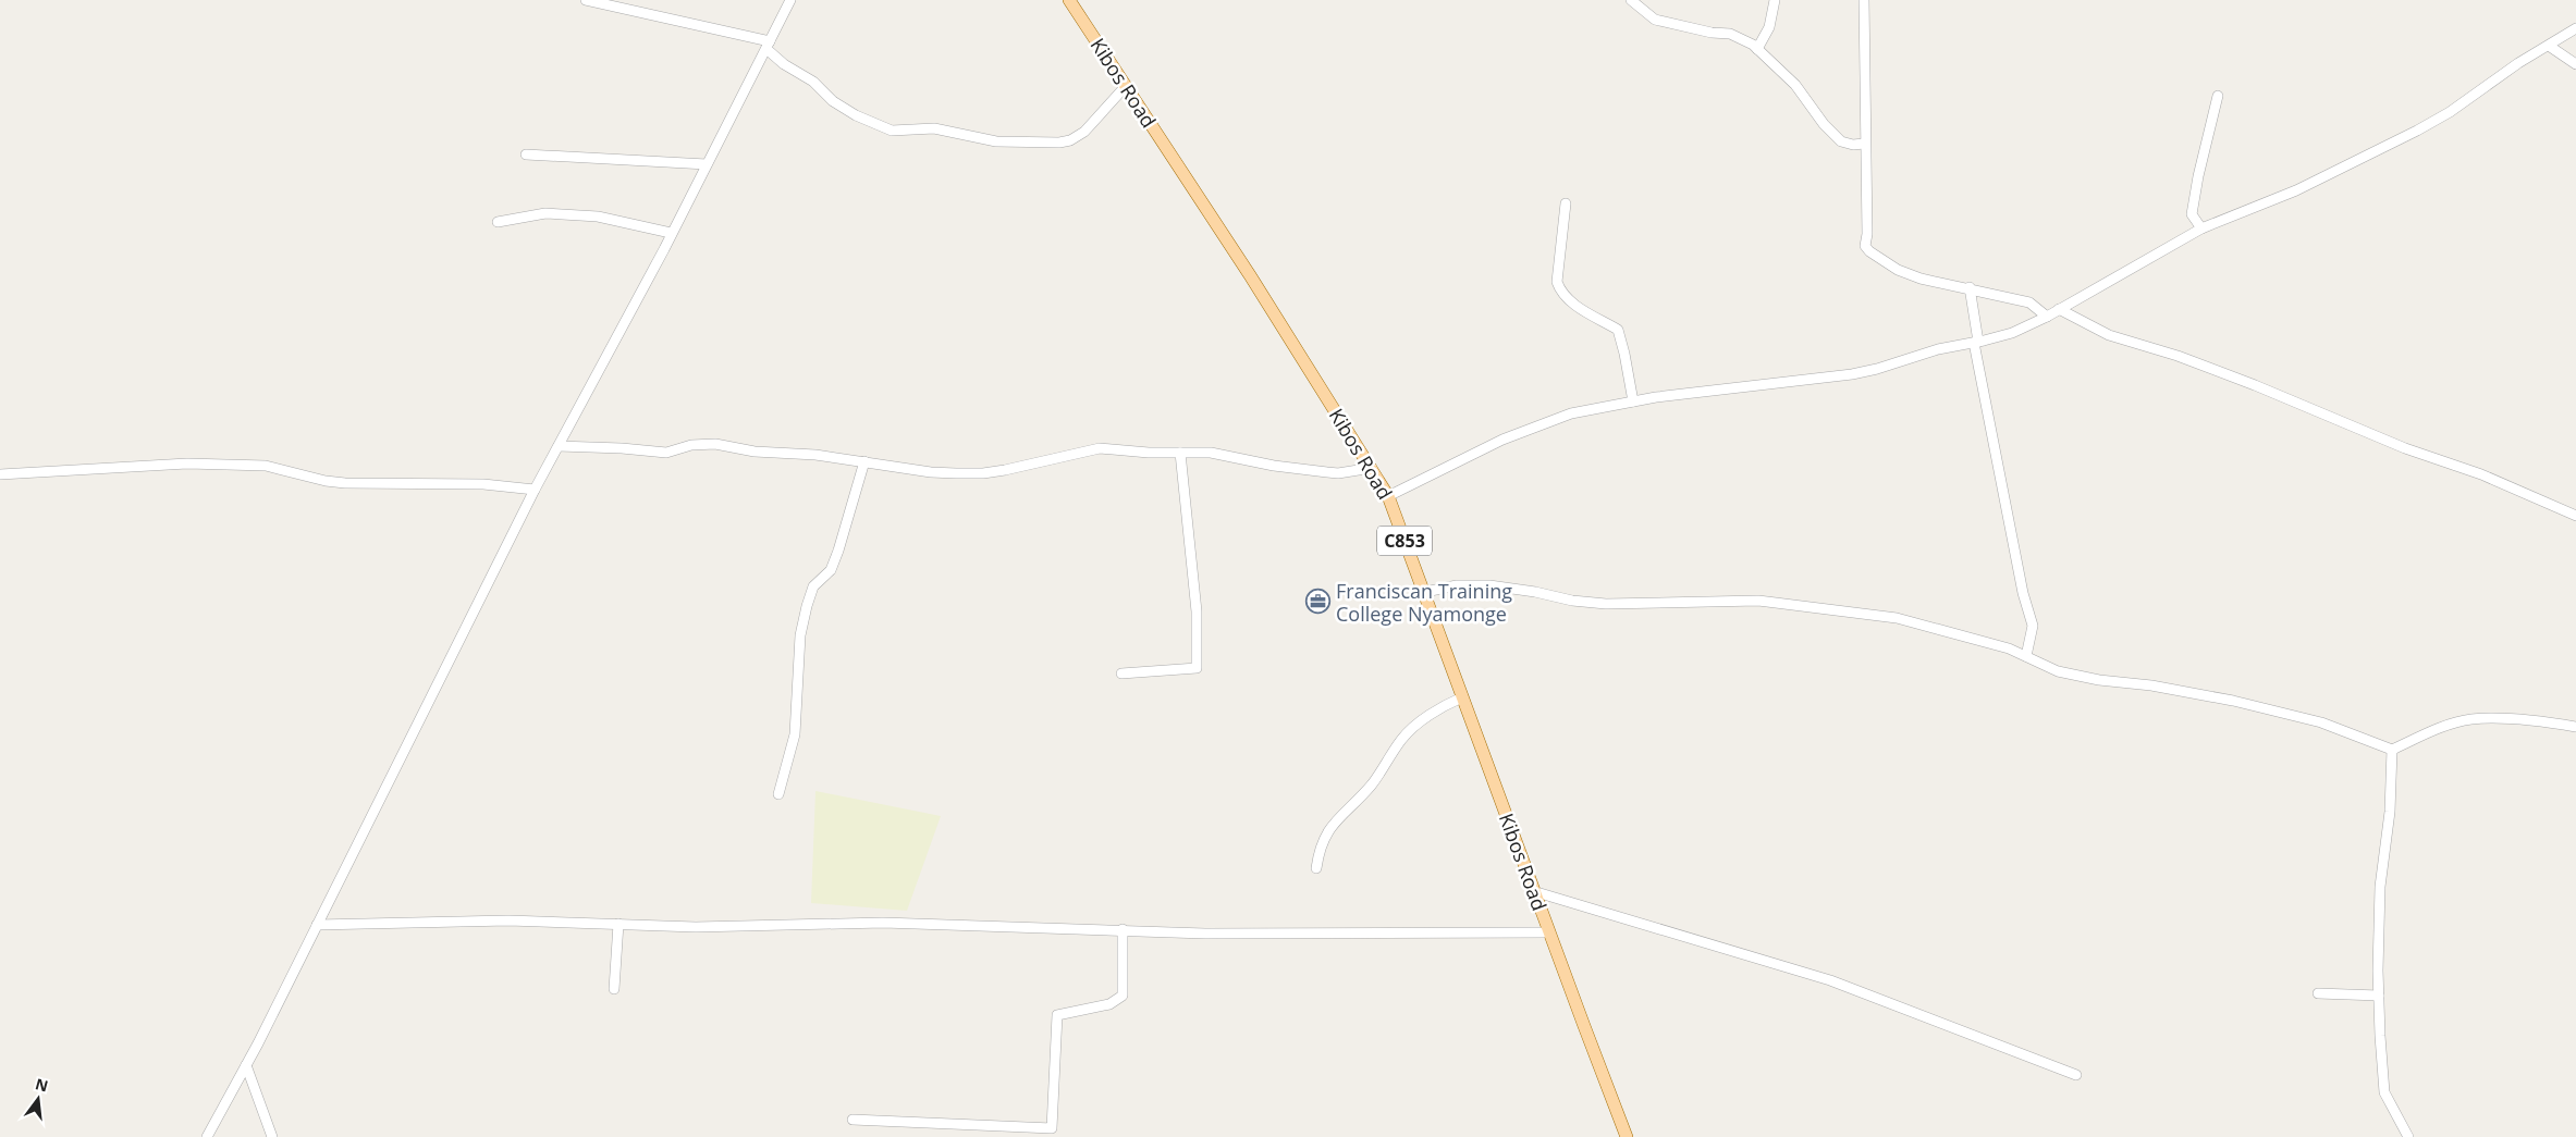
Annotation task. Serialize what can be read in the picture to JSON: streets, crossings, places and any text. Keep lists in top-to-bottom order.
{
  "streets": {
    "main road": ["Kibos Road", "C853"]
  },
  "places": {
    "office": ["Franciscan Training College Nyamonge"]
  },
  "north": "top"
}
